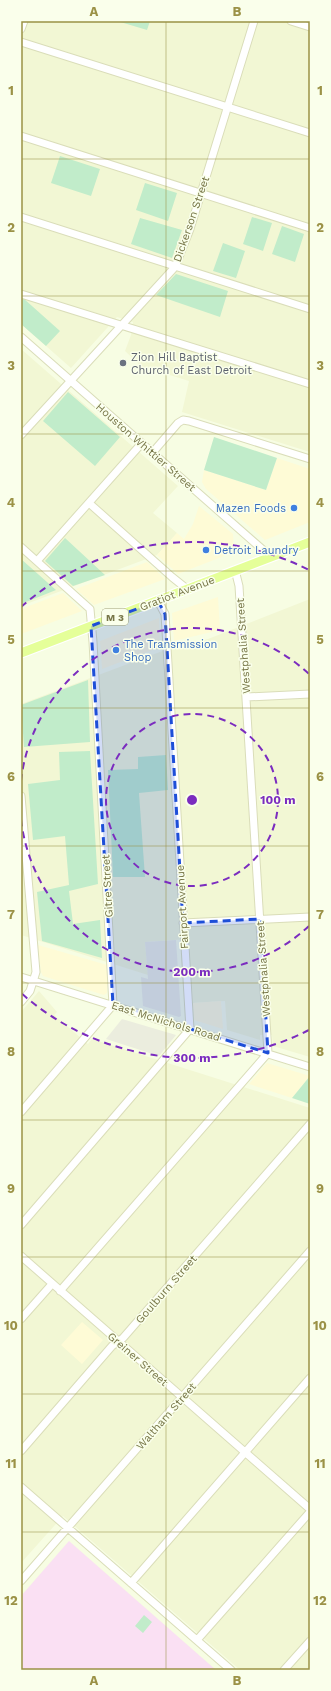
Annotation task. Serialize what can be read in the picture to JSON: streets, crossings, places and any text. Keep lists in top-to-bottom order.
{
  "streets": {
    "main road": ["Gratiot Avenue", "M 3"],
    "street": [
      "Dickerson Street",
      "Houston Whittier Street",
      "Westphalia Street",
      "Gitre Street",
      "Fairport Avenue",
      "East McNichols Road",
      "Goulburn Street",
      "Greiner Street",
      "Waltham Street"
    ]
  },
  "crossings": [
    ["Dickerson Street", "Houston Whittier Street"],
    ["Houston Whittier Street", "Gratiot Avenue"],
    ["Gratiot Avenue", "Westphalia Street"],
    ["Gratiot Avenue", "Gitre Street"],
    ["Gratiot Avenue", "Fairport Avenue"],
    ["Westphalia Street", "East McNichols Road"],
    ["Gitre Street", "East McNichols Road"],
    ["Fairport Avenue", "East McNichols Road"],
    ["Goulburn Street", "Greiner Street"],
    ["Greiner Street", "Waltham Street"]
  ],
  "places": [
    "Zion Hill Baptist Church of East Detroit",
    "Mazen Foods",
    "Detroit Laundry",
    "The Transmission Shop"
  ],
  "grid": {
    "columns": ["A", "B"],
    "rows": [
      "1",
      "2",
      "3",
      "4",
      "5",
      "6",
      "7",
      "8",
      "9",
      "10",
      "11",
      "12"
    ]
  },
  "rings": ["100 m", "200 m", "300 m"]
}
